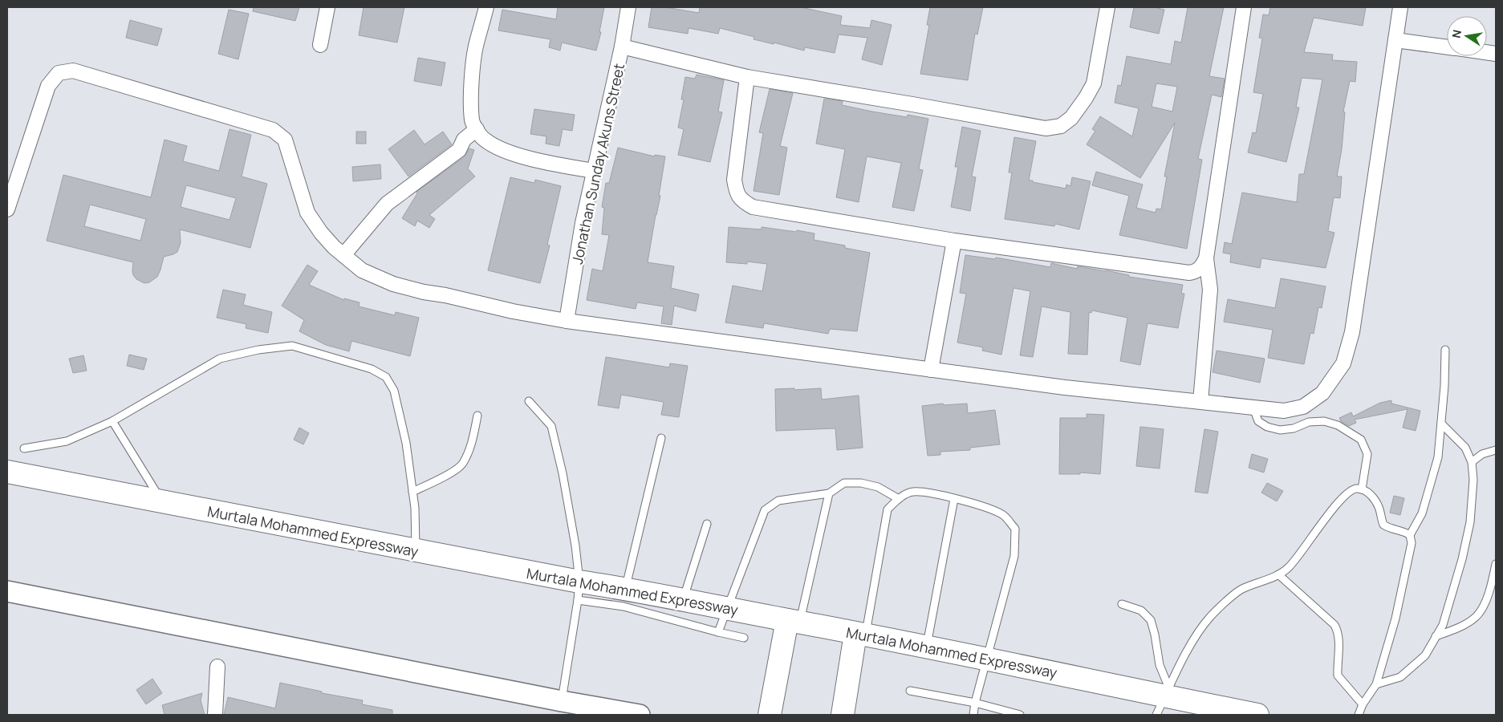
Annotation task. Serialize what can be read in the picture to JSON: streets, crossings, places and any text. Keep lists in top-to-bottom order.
{
  "streets": {
    "main road": ["Murtala Mohammed Expressway"],
    "street": ["Jonathan Sunday Akuns Street"]
  },
  "north": "left"
}
